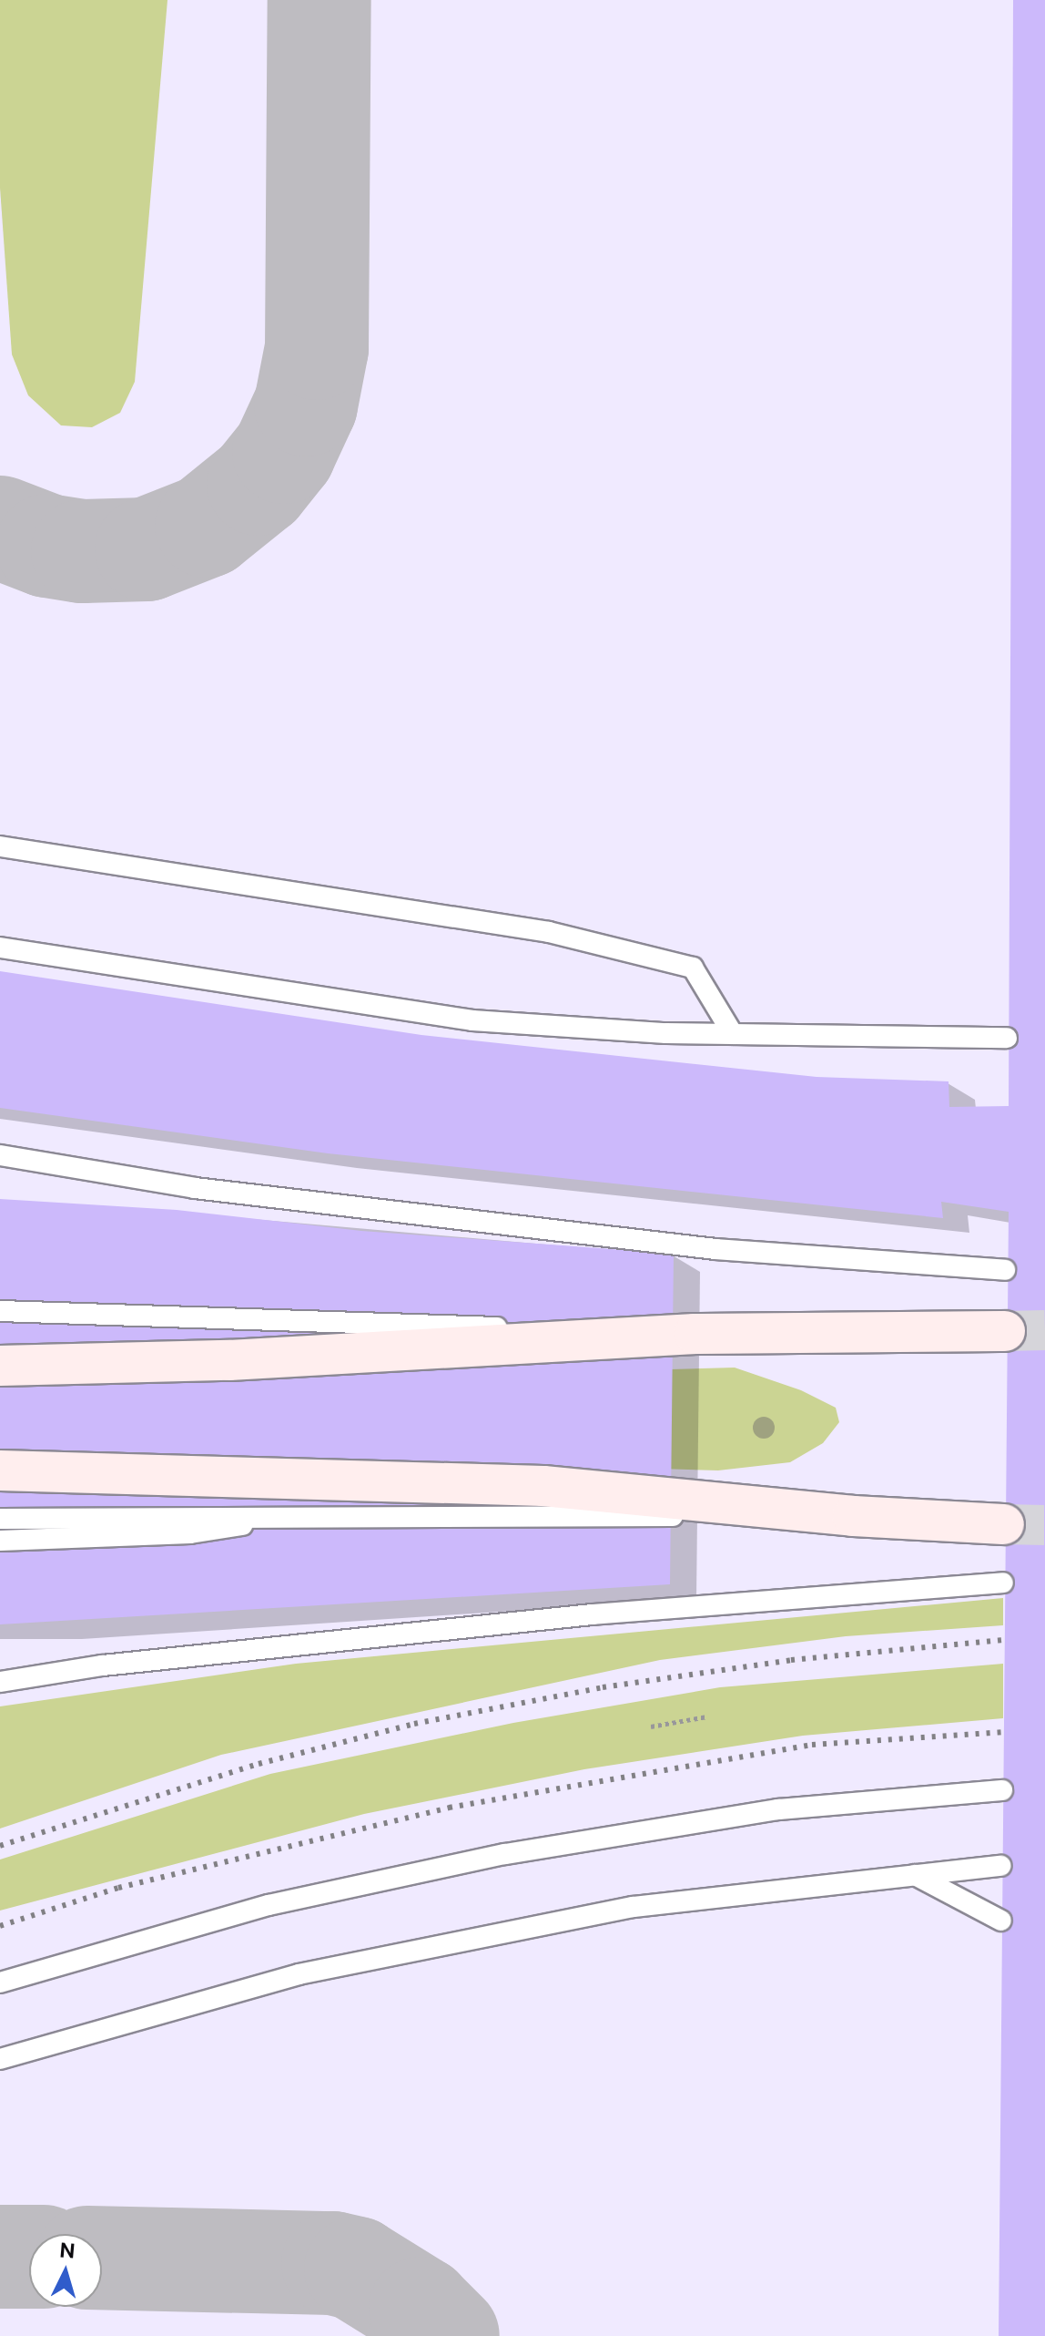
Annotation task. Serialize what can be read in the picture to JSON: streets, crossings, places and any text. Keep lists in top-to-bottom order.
{
  "north": "top"
}
